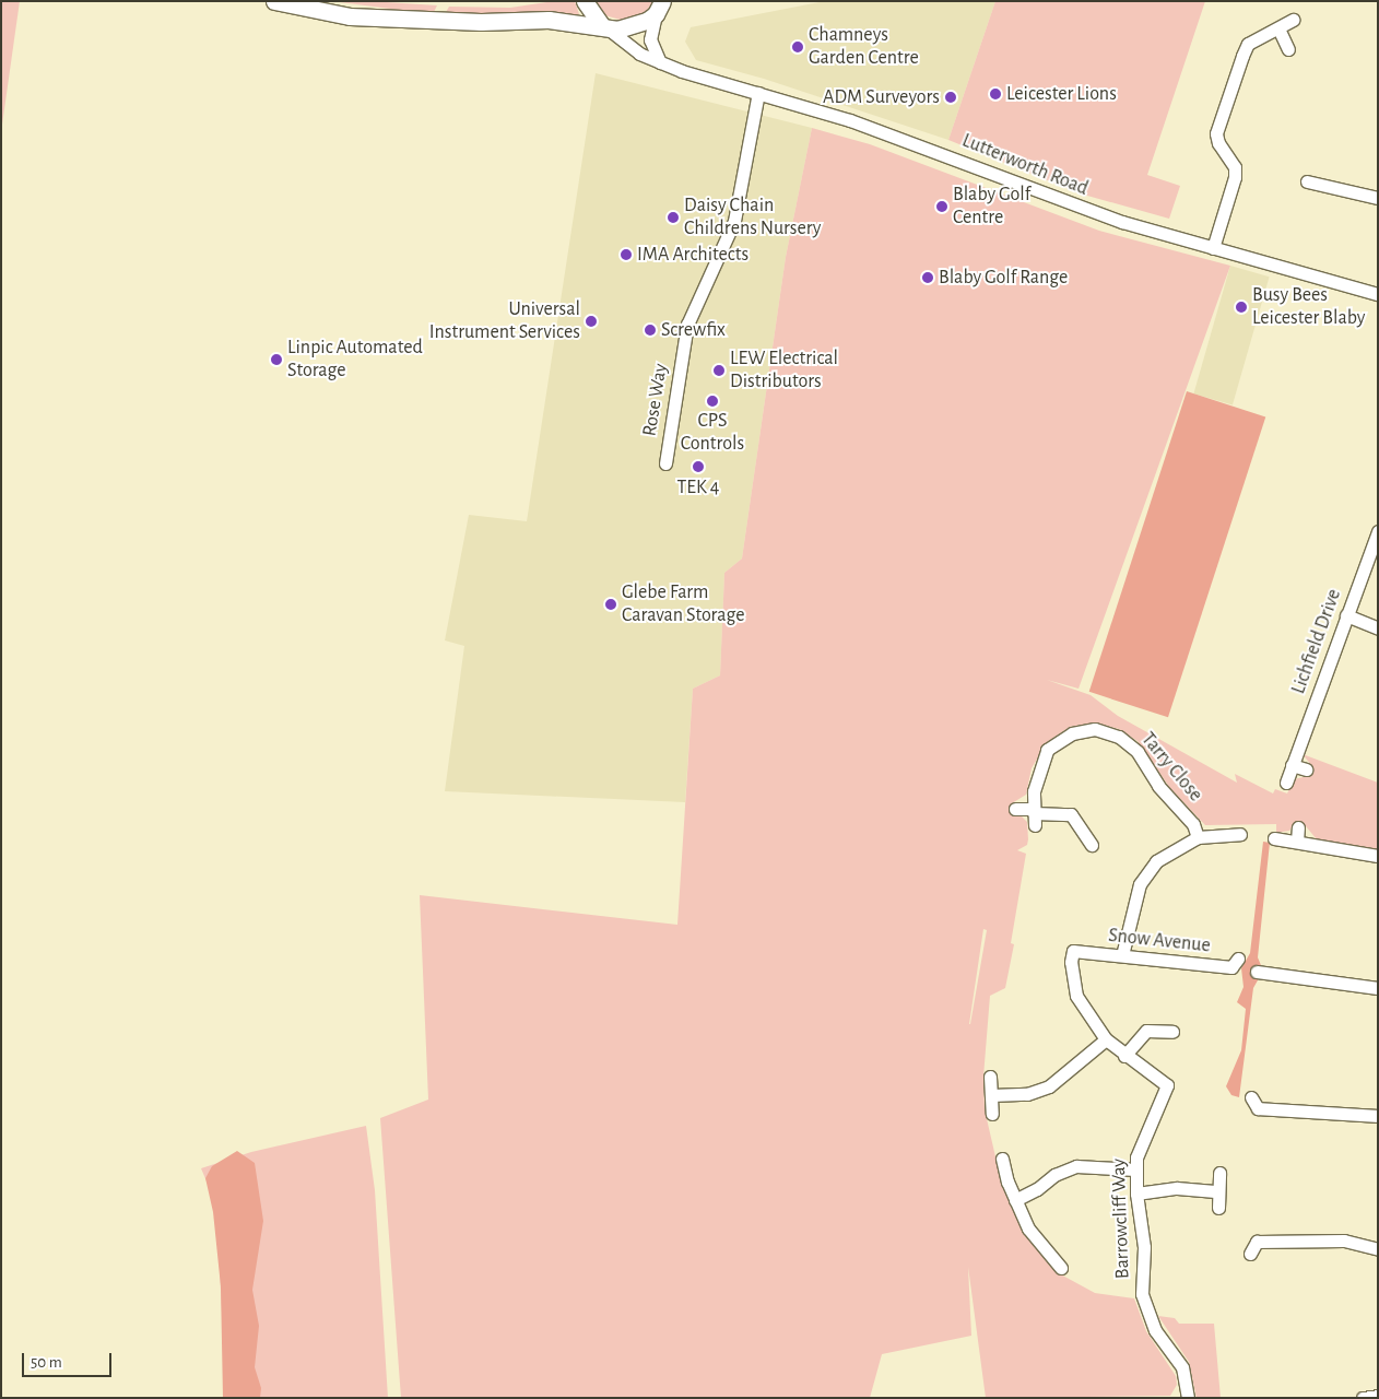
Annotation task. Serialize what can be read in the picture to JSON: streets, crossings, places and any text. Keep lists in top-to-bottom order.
{
  "streets": {
    "street": [
      "Lutterworth Road",
      "Rose Way",
      "Lichfield Drive",
      "Tarry Close",
      "Snow Avenue",
      "Barrowcliff Way"
    ]
  },
  "crossings": [
    ["Lutterworth Road", "Rose Way"],
    ["Snow Avenue", "Barrowcliff Way"]
  ],
  "places": [
    "Chamneys Garden Centre",
    "Leicester Lions",
    "ADM Surveyors",
    "Blaby Golf Centre",
    "Daisy Chain Childrens Nursery",
    "IMA Architects",
    "Blaby Golf Range",
    "Busy Bees Leicester Blaby",
    "Universal Instrument Services",
    "Screwfix",
    "Linpic Automated Storage",
    "LEW Electrical Distributors",
    "CPS Controls",
    "TEK 4",
    "Glebe Farm Caravan Storage"
  ],
  "scale_bar": "50 m"
}
